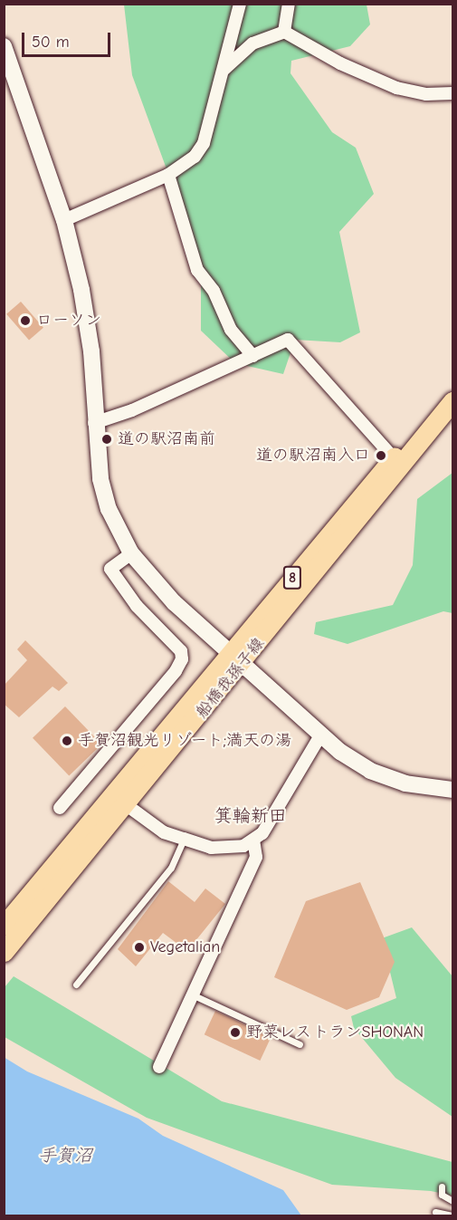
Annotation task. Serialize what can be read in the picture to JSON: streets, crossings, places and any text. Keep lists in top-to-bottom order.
{
  "streets": {
    "main road": ["8", "船橋我孫子線"]
  },
  "districts": ["箕輪新田"],
  "water": ["手賀沼"],
  "places": [
    "ローソン",
    "道の駅沼南前",
    "道の駅沼南入口",
    "手賀沼観光リゾート;満天の湯",
    "Vegetalian",
    "野菜レストランSHONAN"
  ],
  "scale_bar": "50 m"
}
